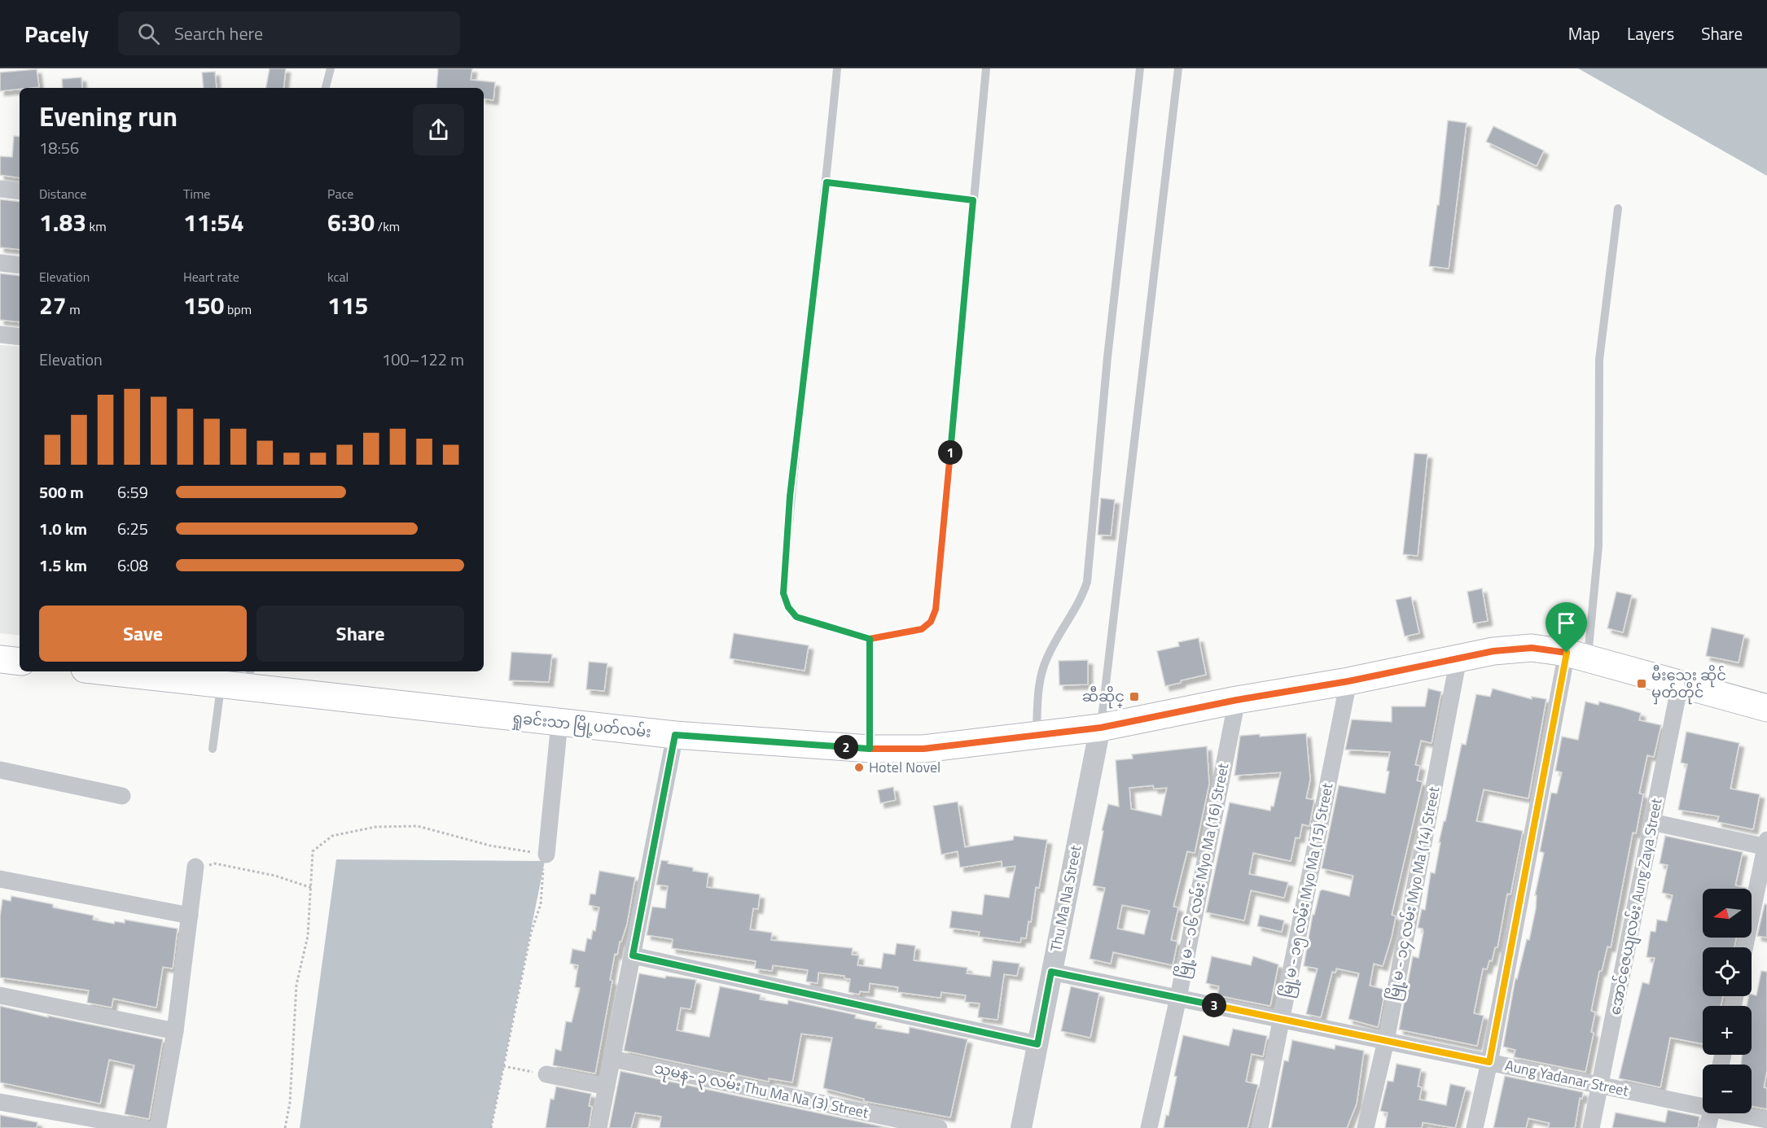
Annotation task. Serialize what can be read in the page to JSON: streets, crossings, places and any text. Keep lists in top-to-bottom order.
{
  "streets": {
    "main road": ["ရှုခင်းသာ မြို့ပတ်လမ်း"],
    "street": [
      "မြို့မ - ၁၆ လမ်း Myo Ma (16) Street",
      "မြို့မ - ၁၅ လမ်း Myo Ma (15) Street",
      "မြို့မ - ၁၄ လမ်း Myo Ma (14) Street",
      "Thu Ma Na Street",
      "အောင်ဇေယျလမ်း Aung Zaya Street",
      "Aung Yadanar Street",
      "သုမန- ၃ လမ်း Thu Ma Na (3) Street"
    ]
  },
  "crossings": [
    ["ရှုခင်းသာ မြို့ပတ်လမ်း", "မြို့မ - ၁၆ လမ်း Myo Ma (16) Street"],
    ["ရှုခင်းသာ မြို့ပတ်လမ်း", "မြို့မ - ၁၅ လမ်း Myo Ma (15) Street"],
    ["ရှုခင်းသာ မြို့ပတ်လမ်း", "မြို့မ - ၁၄ လမ်း Myo Ma (14) Street"],
    ["ရှုခင်းသာ မြို့ပတ်လမ်း", "Thu Ma Na Street"],
    ["ရှုခင်းသာ မြို့ပတ်လမ်း", "အောင်ဇေယျလမ်း Aung Zaya Street"],
    ["မြို့မ - ၁၆ လမ်း Myo Ma (16) Street", "Aung Yadanar Street"],
    ["မြို့မ - ၁၅ လမ်း Myo Ma (15) Street", "Aung Yadanar Street"],
    ["မြို့မ - ၁၄ လမ်း Myo Ma (14) Street", "Aung Yadanar Street"],
    ["Thu Ma Na Street", "Aung Yadanar Street"],
    ["အောင်ဇေယျလမ်း Aung Zaya Street", "Aung Yadanar Street"]
  ],
  "places": {
    "transit": ["မီးသွေး ဆိုင် မှတ်တိုင်", "ဆီဆိုင္"],
    "other": ["Hotel Novel"]
  },
  "north": "left",
  "page": {
    "header": "Pacely",
    "search": "Search here",
    "nav": ["Map", "Layers", "Share"],
    "heading": ["Evening run", "18:56"],
    "stats": [
      ["Distance", "1.83 km"],
      ["Time", "11:54"],
      ["Pace", "6:30 /km"],
      ["Elevation", "27 m"],
      ["Heart rate", "150 bpm"],
      ["kcal", "115"]
    ],
    "chart": ["Elevation", "100–122 m"],
    "pins": ["1", "2", "3"],
    "list": [
      {
        "name": "500 m",
        "note": "6:59"
      },
      {
        "name": "1.0 km",
        "note": "6:25"
      },
      {
        "name": "1.5 km",
        "note": "6:08"
      }
    ],
    "buttons": ["Save", "Share"],
    "map_buttons": ["+", "−"]
  }
}
